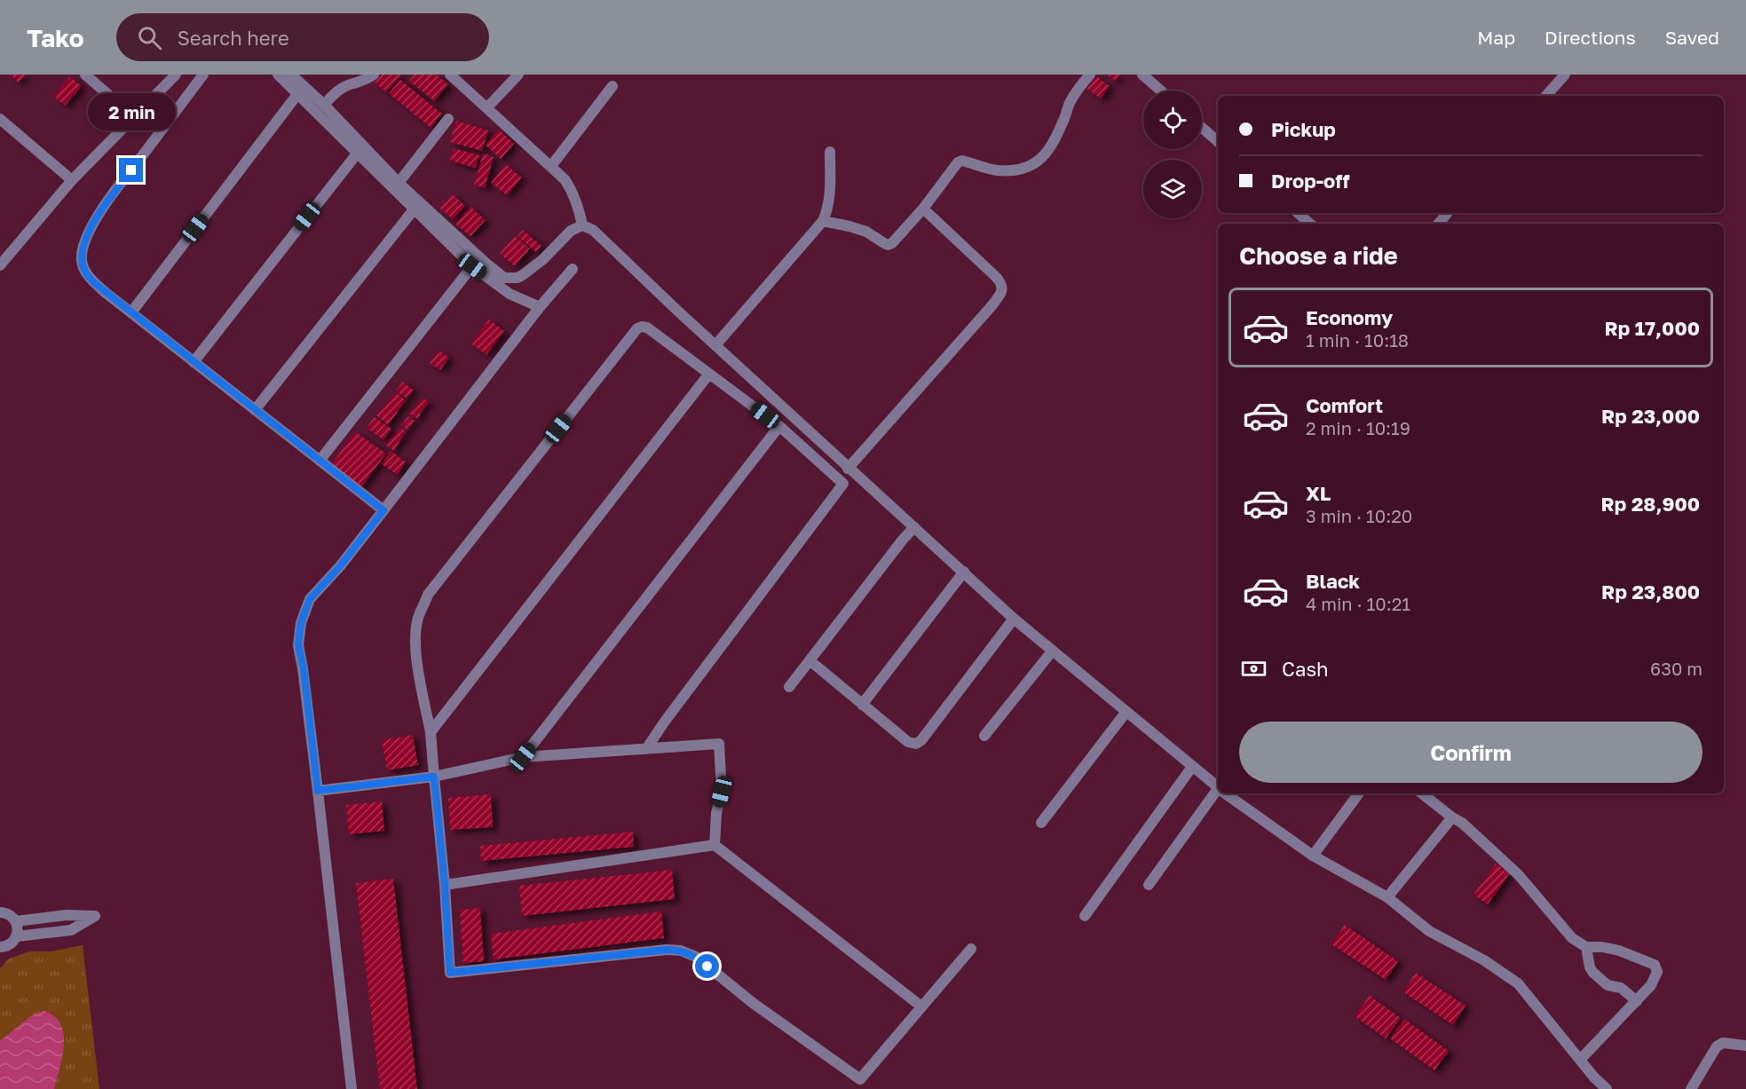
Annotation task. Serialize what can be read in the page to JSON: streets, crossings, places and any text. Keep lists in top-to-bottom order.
{
  "page": {
    "header": "Tako",
    "search": "Search here",
    "nav": ["Map", "Directions", "Saved"],
    "bubble": "2 min",
    "banner": ["Pickup", "Drop-off"],
    "heading": "Choose a ride",
    "list": [
      {
        "name": "Economy",
        "note": "1 min · 10:18",
        "value": "Rp 17,000"
      },
      {
        "name": "Comfort",
        "note": "2 min · 10:19",
        "value": "Rp 23,000"
      },
      {
        "name": "XL",
        "note": "3 min · 10:20",
        "value": "Rp 28,900"
      },
      {
        "name": "Black",
        "note": "4 min · 10:21",
        "value": "Rp 23,800"
      }
    ],
    "pay": ["Cash", "630 m"],
    "buttons": "Confirm"
  }
}
